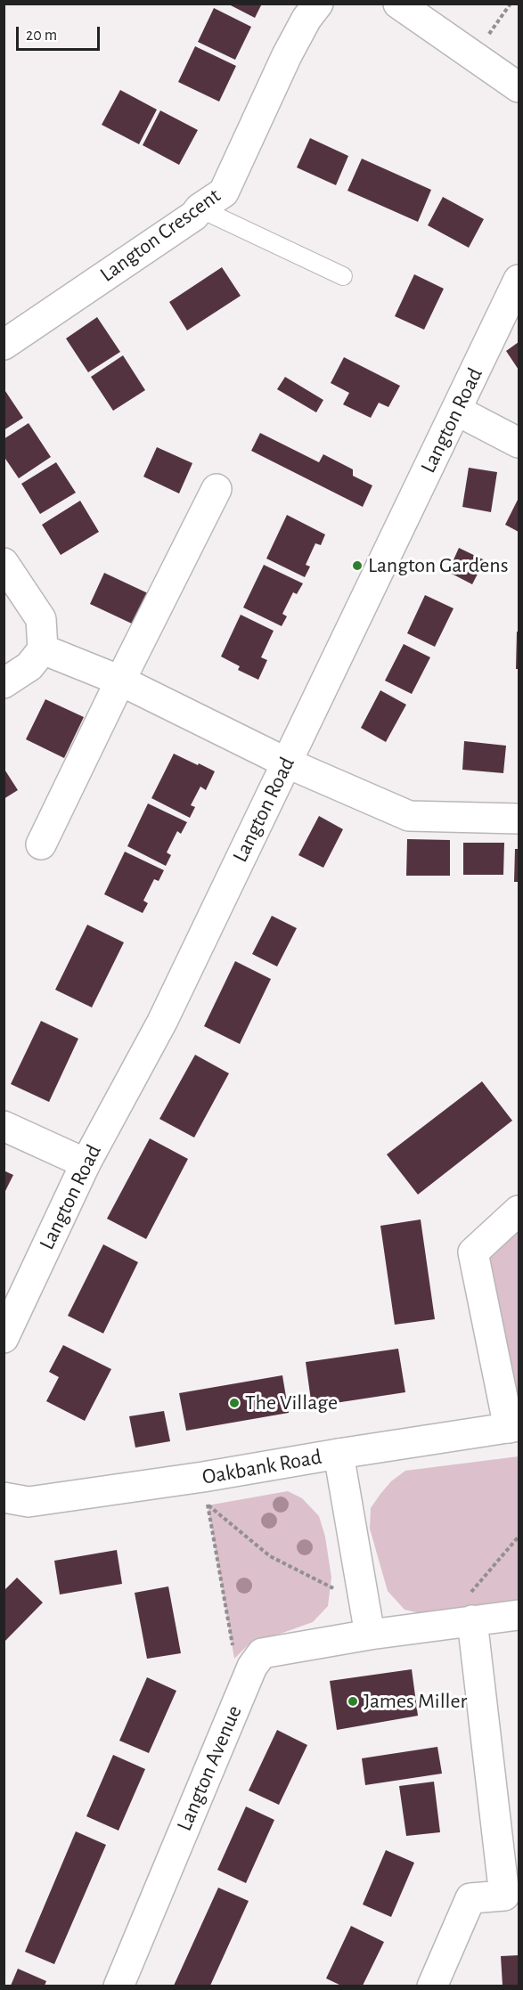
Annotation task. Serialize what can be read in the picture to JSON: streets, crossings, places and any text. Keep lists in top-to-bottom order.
{
  "streets": {
    "street": [
      "Langton Crescent",
      "Langton Road",
      "Oakbank Road",
      "Langton Avenue"
    ]
  },
  "places": ["Langton Gardens", "The Village", "James Miller"],
  "scale_bar": "20 m"
}
